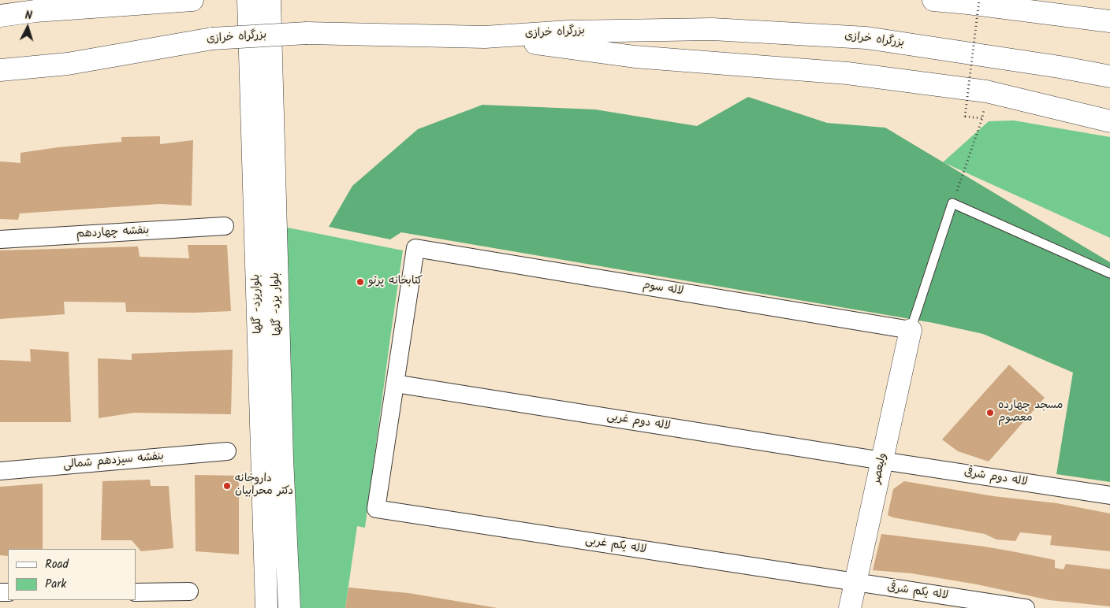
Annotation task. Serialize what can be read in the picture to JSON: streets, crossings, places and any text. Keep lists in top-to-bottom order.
{
  "streets": {
    "main road": [
      "بزرگراه خرازی",
      "بلواریزد- گلها",
      "بلوار یزد- گلها",
      "ولیعصر"
    ],
    "street": [
      "بنفشه چهاردهم",
      "لاله سوم",
      "لاله دوم غربی",
      "بنفشه سیزدهم شمالی",
      "لاله دوم شرقی",
      "لاله یکم غربی",
      "لاله یکم شرقی"
    ]
  },
  "crossings": [
    ["لاله سوم", "لاله دوم غربی"],
    ["لاله سوم", "ولیعصر"],
    ["لاله سوم", "لاله یکم غربی"],
    ["لاله دوم غربی", "ولیعصر"],
    ["لاله دوم غربی", "لاله دوم شرقی"],
    ["لاله دوم غربی", "لاله یکم غربی"],
    ["ولیعصر", "لاله دوم شرقی"],
    ["ولیعصر", "لاله یکم غربی"],
    ["ولیعصر", "لاله یکم شرقی"],
    ["لاله یکم غربی", "لاله یکم شرقی"]
  ],
  "places": ["كتابخانه پرتو", "مسجد چهارده معصوم", "داروخانه دکتر محرابیان"],
  "legend": ["Road", "Park"],
  "north": "top"
}
